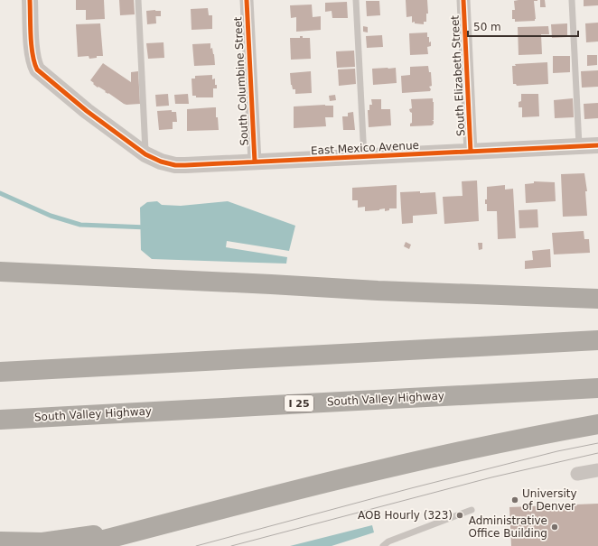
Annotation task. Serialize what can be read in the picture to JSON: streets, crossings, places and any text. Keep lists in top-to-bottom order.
{
  "streets": {
    "highway": ["South Valley Highway", "I 25"],
    "street": ["South Elizabeth Street", "South Columbine Street", "East Mexico Avenue"]
  },
  "crossings": [
    ["South Elizabeth Street", "East Mexico Avenue"],
    ["South Columbine Street", "East Mexico Avenue"]
  ],
  "places": ["University of Denver", "AOB Hourly (323)", "Administrative Office Building"],
  "scale_bar": "50 m"
}
